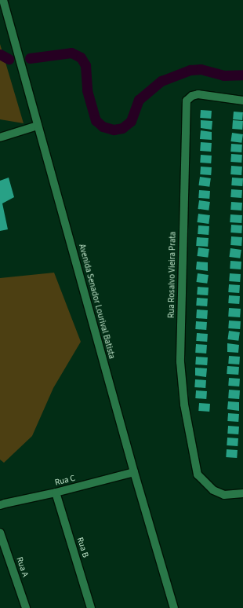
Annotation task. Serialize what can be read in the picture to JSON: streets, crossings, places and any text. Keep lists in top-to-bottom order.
{
  "streets": {
    "street": [
      "Rua Rosalvo Vieira Prata",
      "Avenida Senador Lourival Batista",
      "Rua C",
      "Rua B",
      "Rua A"
    ]
  },
  "crossings": [
    ["Avenida Senador Lourival Batista", "Rua C"],
    ["Rua C", "Rua B"]
  ]
}
